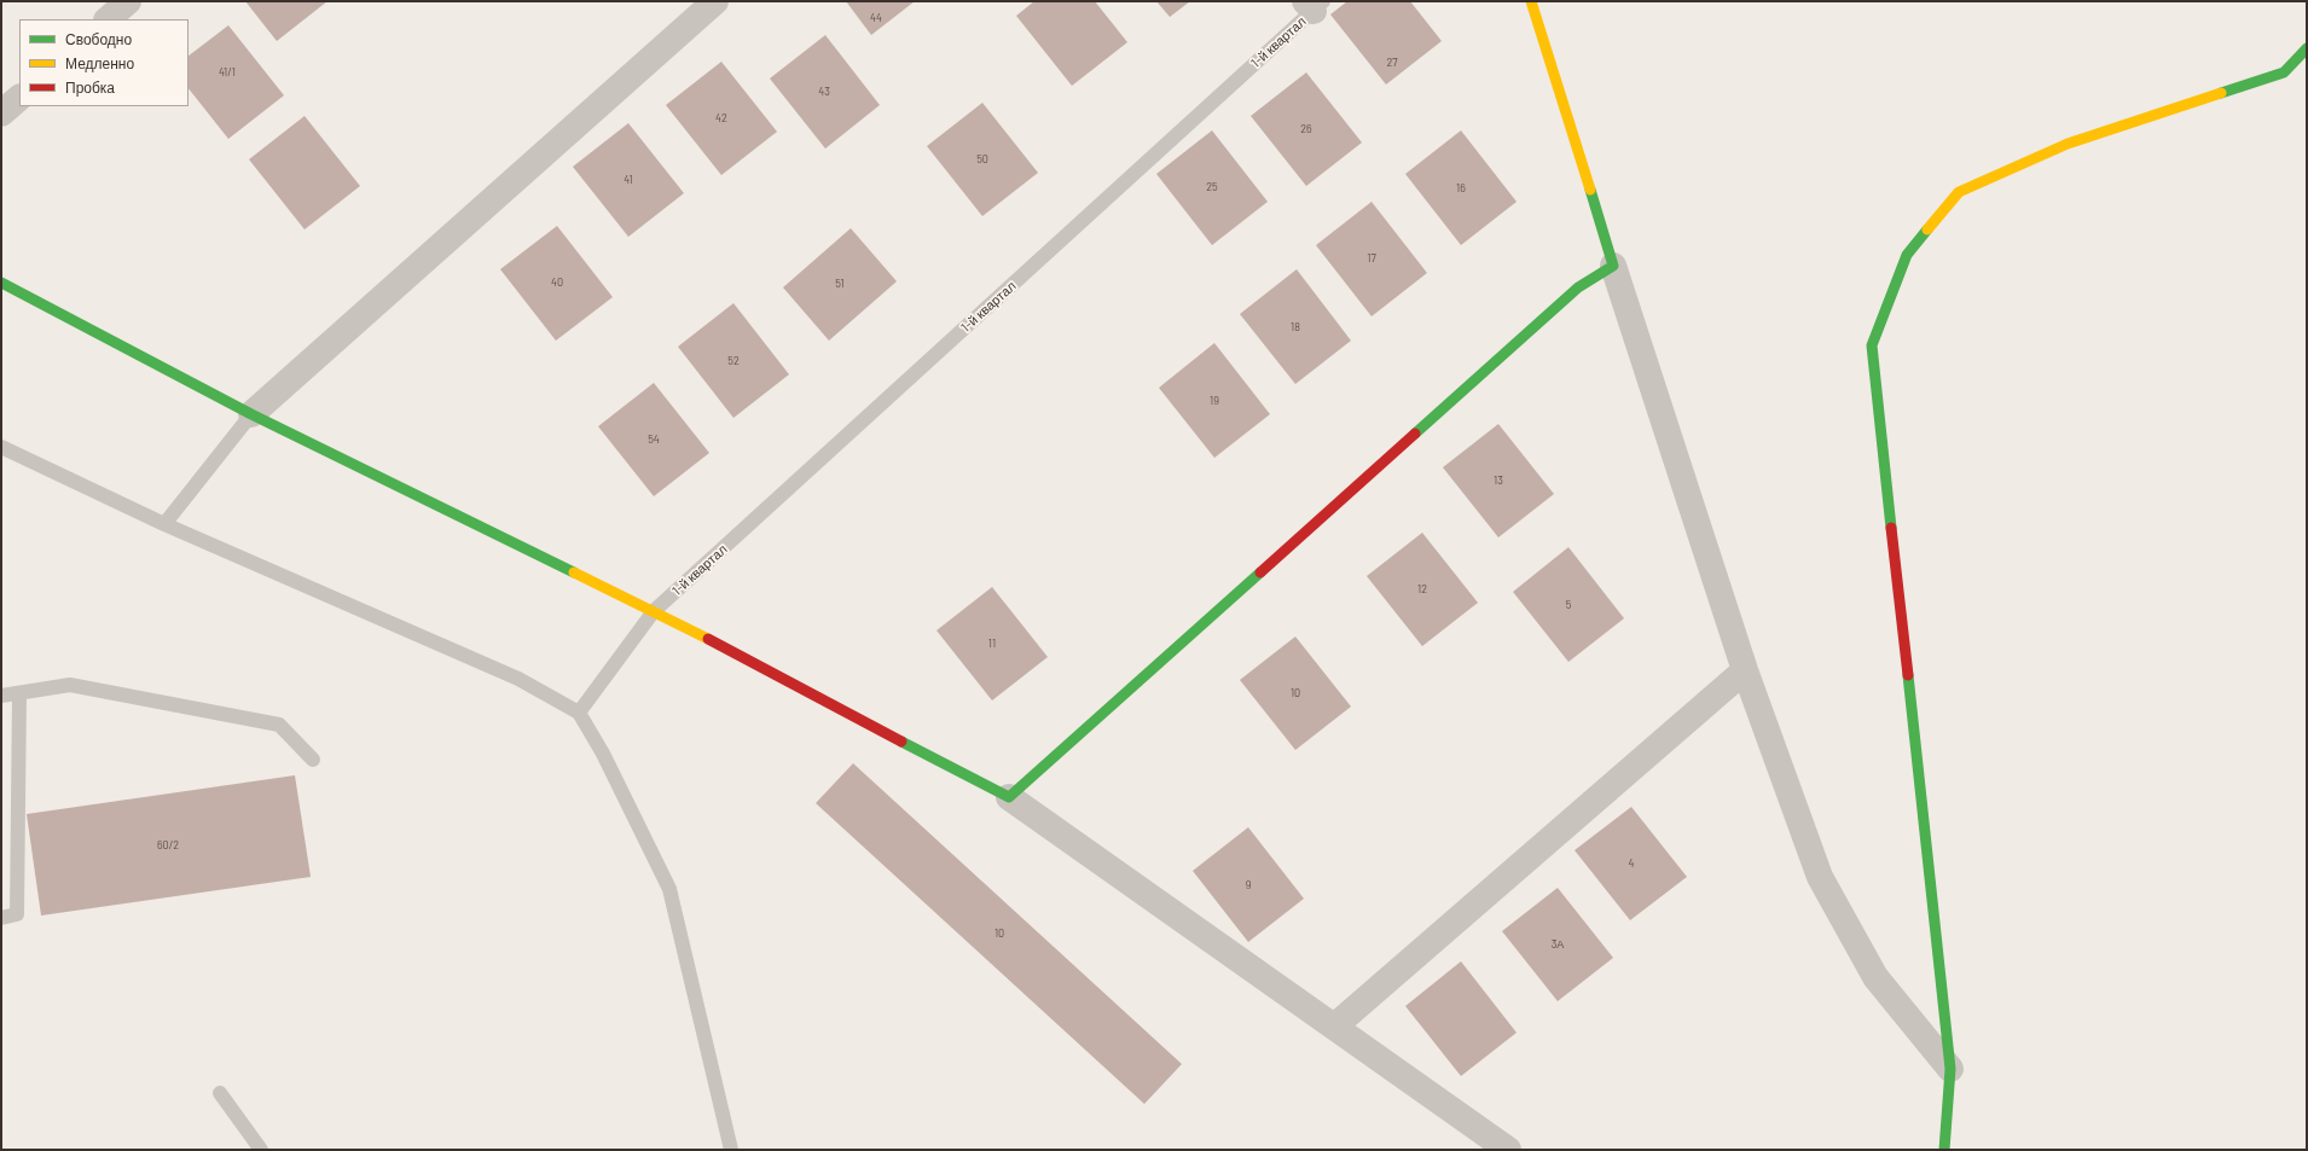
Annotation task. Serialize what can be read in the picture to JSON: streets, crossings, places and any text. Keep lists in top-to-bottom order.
{
  "streets": {
    "lane": ["1-й квартал"]
  },
  "house_numbers": [
    "44",
    "27",
    "41/1",
    "43",
    "42",
    "26",
    "50",
    "41",
    "25",
    "16",
    "17",
    "40",
    "51",
    "18",
    "52",
    "19",
    "54",
    "13",
    "12",
    "5",
    "11",
    "10",
    "60/2",
    "4",
    "9",
    "10",
    "3А"
  ],
  "legend": ["Свободно", "Медленно", "Пробка"]
}
